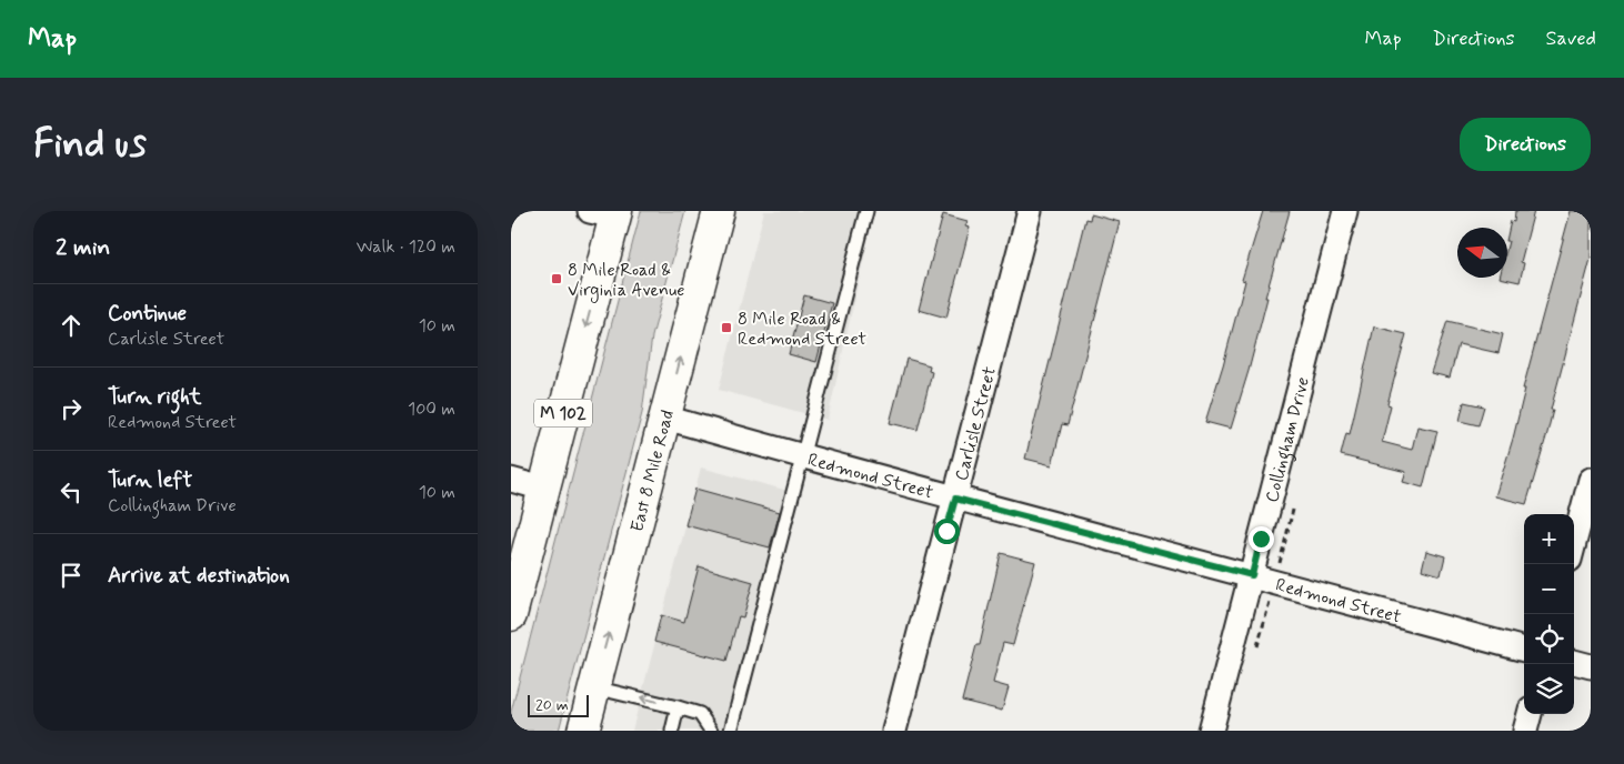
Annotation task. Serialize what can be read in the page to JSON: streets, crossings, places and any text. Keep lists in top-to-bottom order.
{
  "streets": {
    "highway": ["M 102", "East 8 Mile Road"],
    "street": ["Carlisle Street", "Collingham Drive", "Redmond Street"]
  },
  "crossings": [
    ["Carlisle Street", "Redmond Street"],
    ["Collingham Drive", "Redmond Street"],
    ["East 8 Mile Road", "Redmond Street"]
  ],
  "places": {
    "transit": ["8 Mile Road & Virginia Avenue", "8 Mile Road & Redmond Street"]
  },
  "scale_bar": "20 m",
  "north": "left",
  "page": {
    "header": "Map",
    "nav": ["Map", "Directions", "Saved"],
    "buttons": "Directions",
    "title": "Find us",
    "heading": ["2 min", "Walk · 120 m"],
    "list": [
      ["Continue", "Carlisle Street", "10 m"],
      ["Turn right", "Redmond Street", "100 m"],
      ["Turn left", "Collingham Drive", "10 m"],
      "Arrive at destination"
    ],
    "map_buttons": ["+", "−"],
    "scale": "20 m"
  }
}
